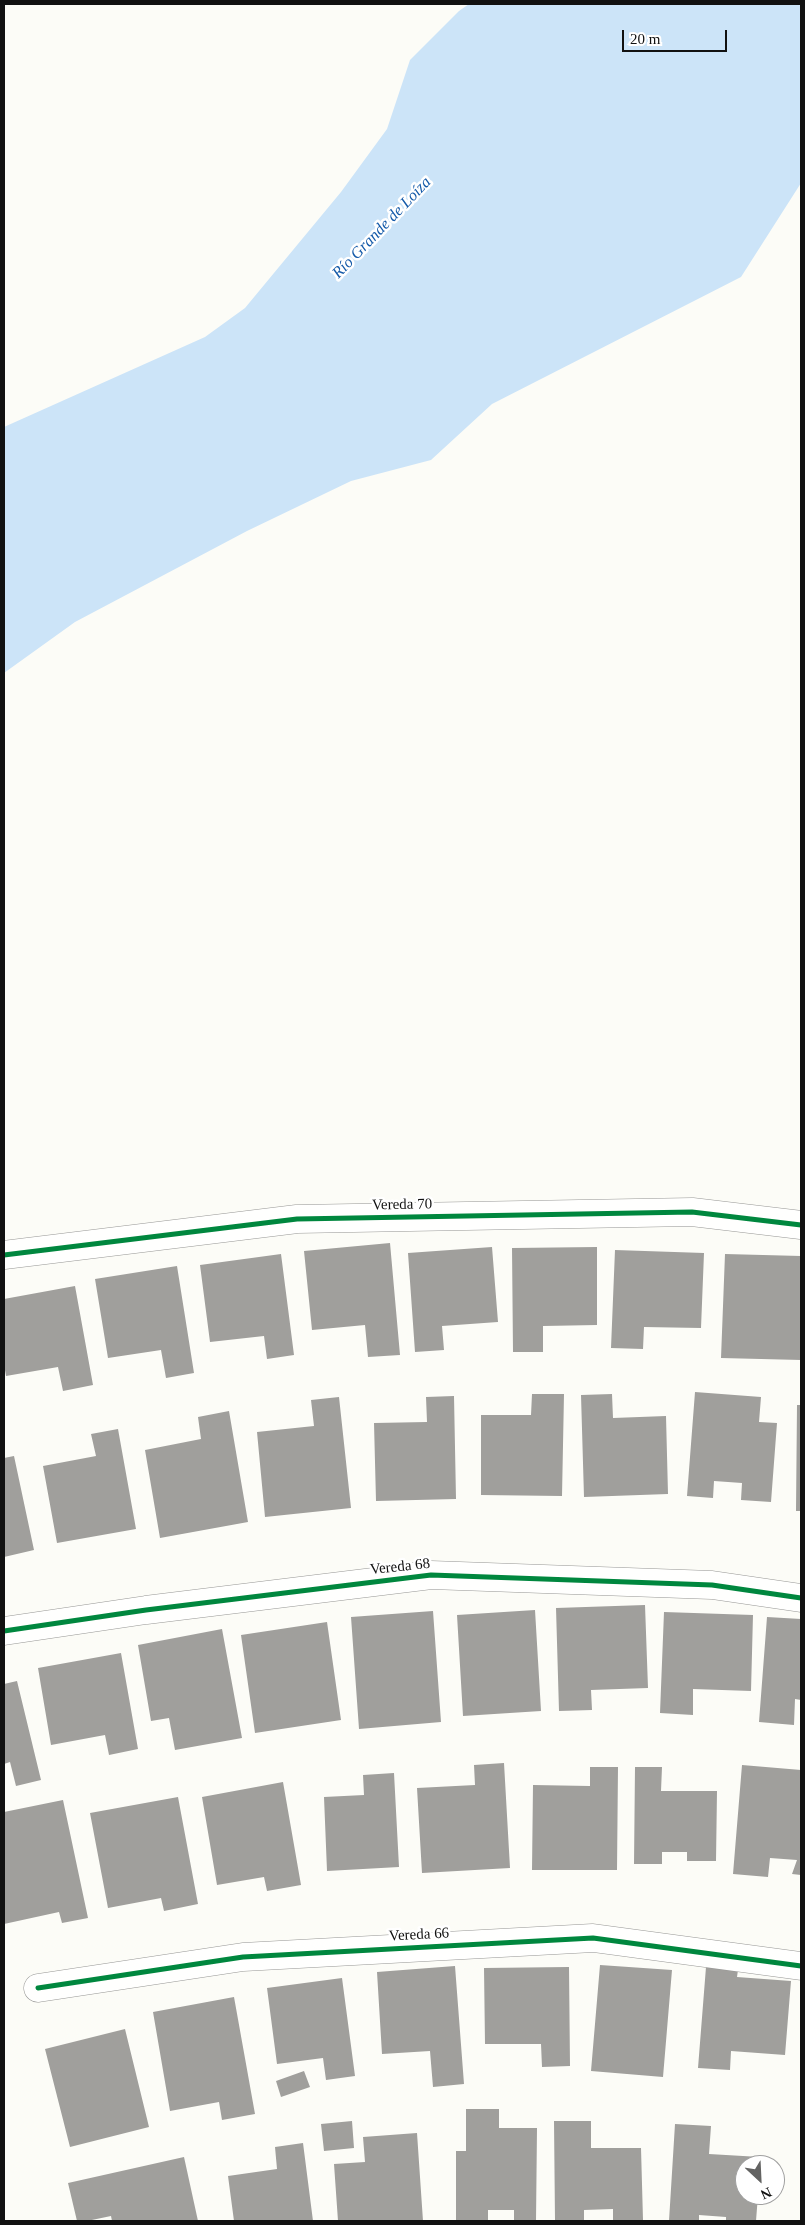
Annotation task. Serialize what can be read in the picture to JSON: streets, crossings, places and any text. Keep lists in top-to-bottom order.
{
  "streets": {
    "street": ["Vereda 70", "Vereda 68", "Vereda 66"]
  },
  "water": ["Río Grande de Loíza"],
  "scale_bar": "20 m",
  "north": "bottom right"
}
